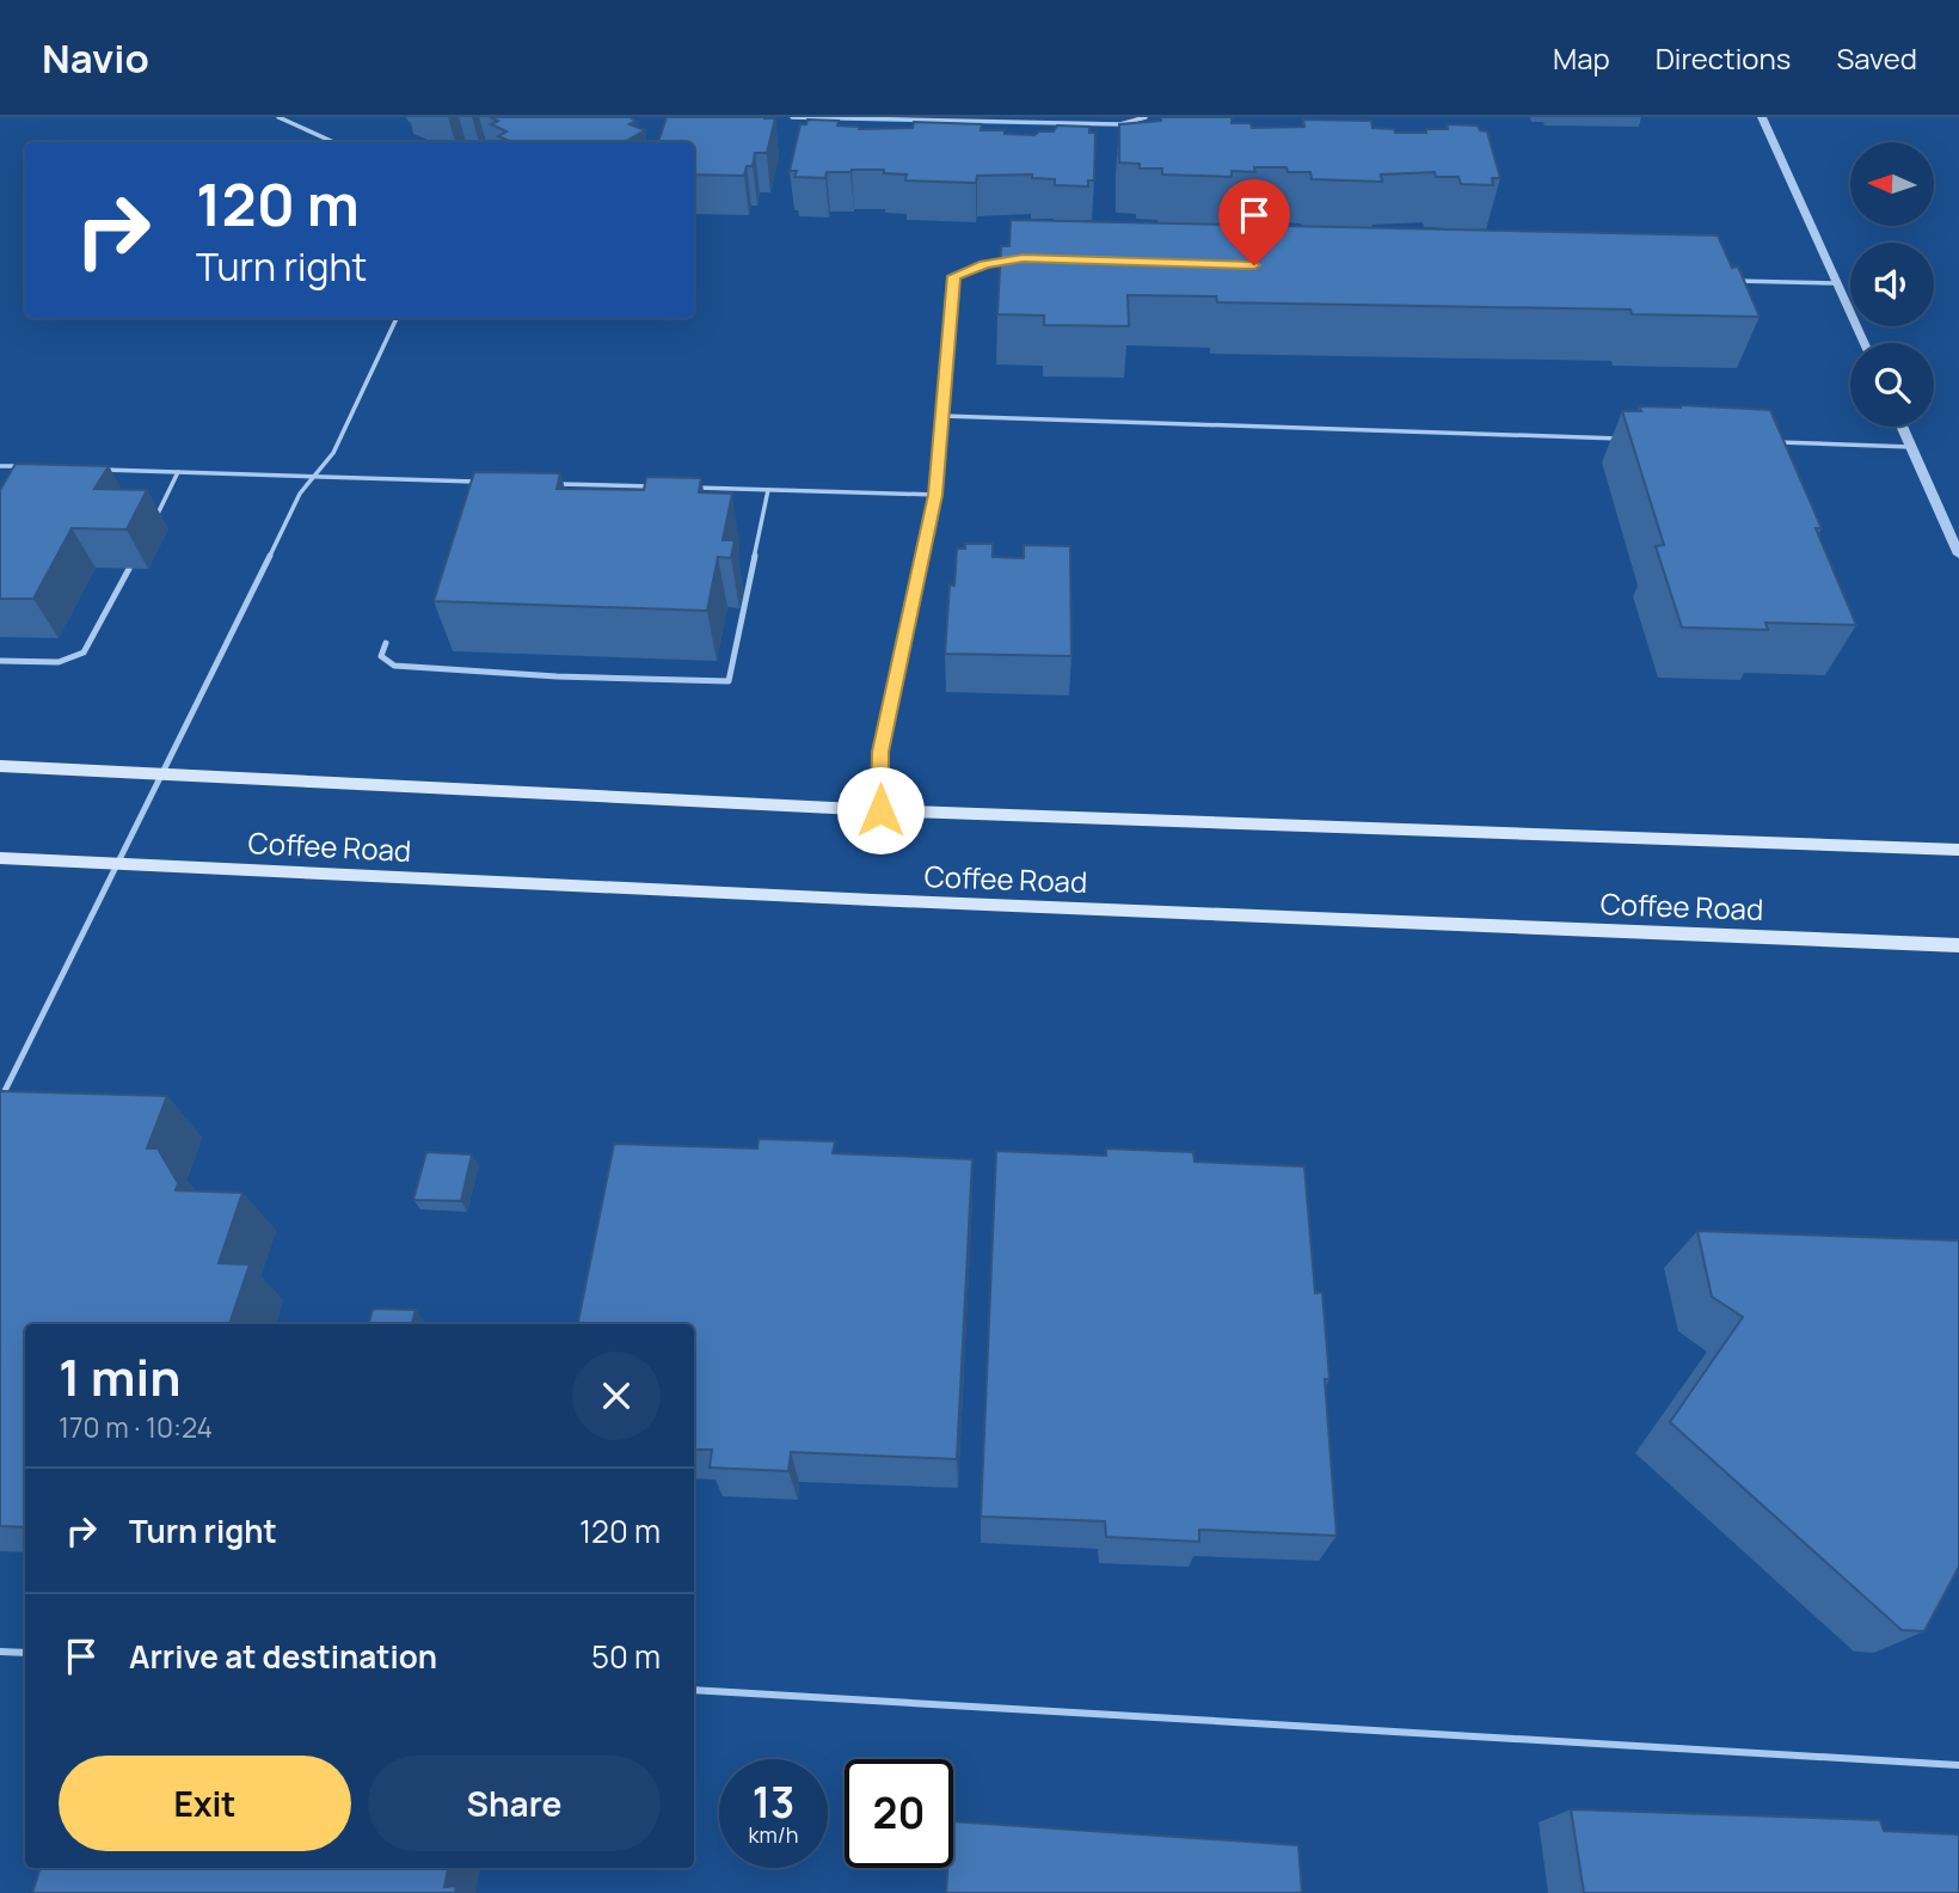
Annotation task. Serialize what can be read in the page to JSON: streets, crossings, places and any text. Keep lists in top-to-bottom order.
{
  "streets": {
    "main road": ["Coffee Road"]
  },
  "north": "left",
  "page": {
    "header": "Navio",
    "nav": ["Map", "Directions", "Saved"],
    "turn": ["120 m", "Turn right"],
    "heading": ["1 min", "170 m · 10:24"],
    "list": [
      {
        "name": "Turn right",
        "value": "120 m"
      },
      {
        "name": "Arrive at destination",
        "value": "50 m"
      }
    ],
    "buttons": ["Exit", "Share"],
    "speed": "13 km/h",
    "limit": "20"
  }
}
